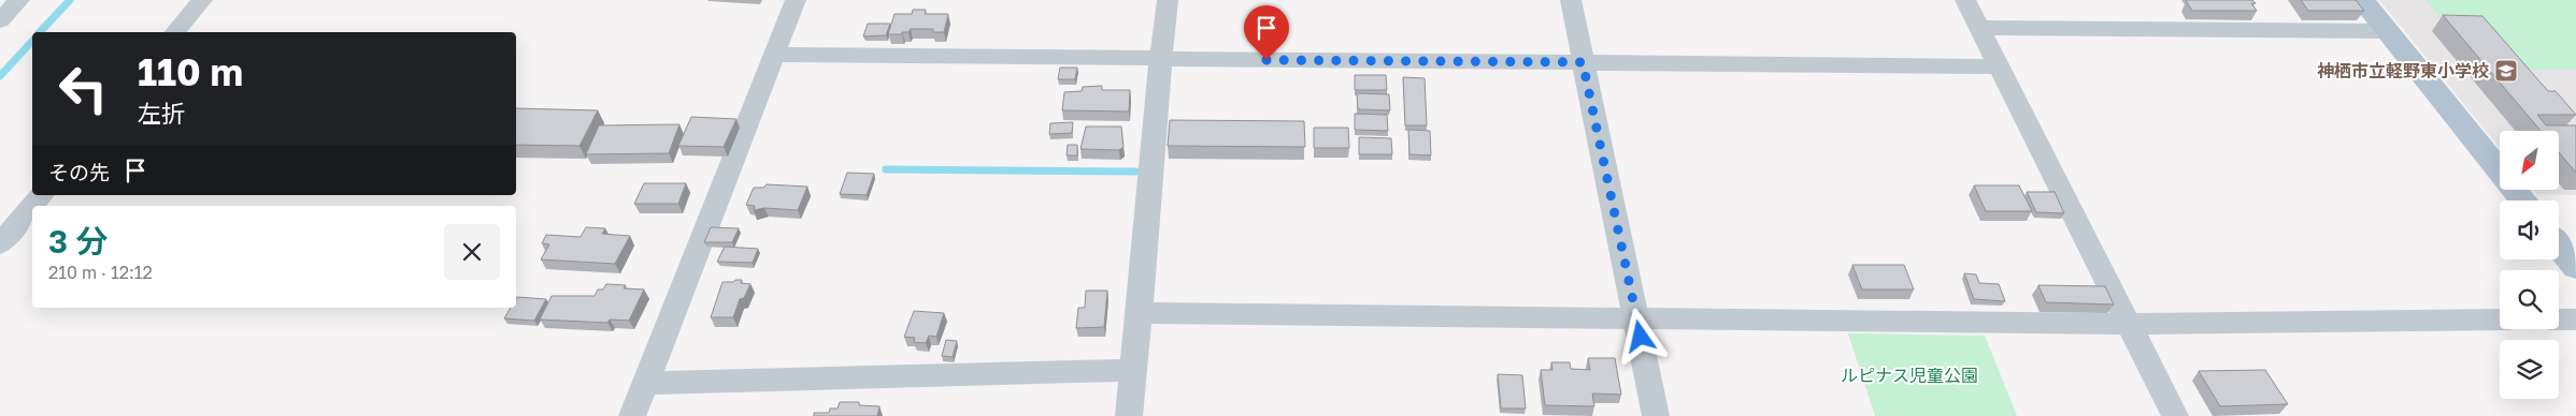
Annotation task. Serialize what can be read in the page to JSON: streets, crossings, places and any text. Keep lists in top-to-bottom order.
{
  "parks": ["ルピナス児童公園"],
  "places": {
    "school or university": ["神栖市立軽野東小学校"]
  },
  "north": "bottom left",
  "page": {
    "turn": ["110 m", "左折"],
    "then": "その先",
    "heading": ["3 分", "210 m · 12:12"]
  }
}
